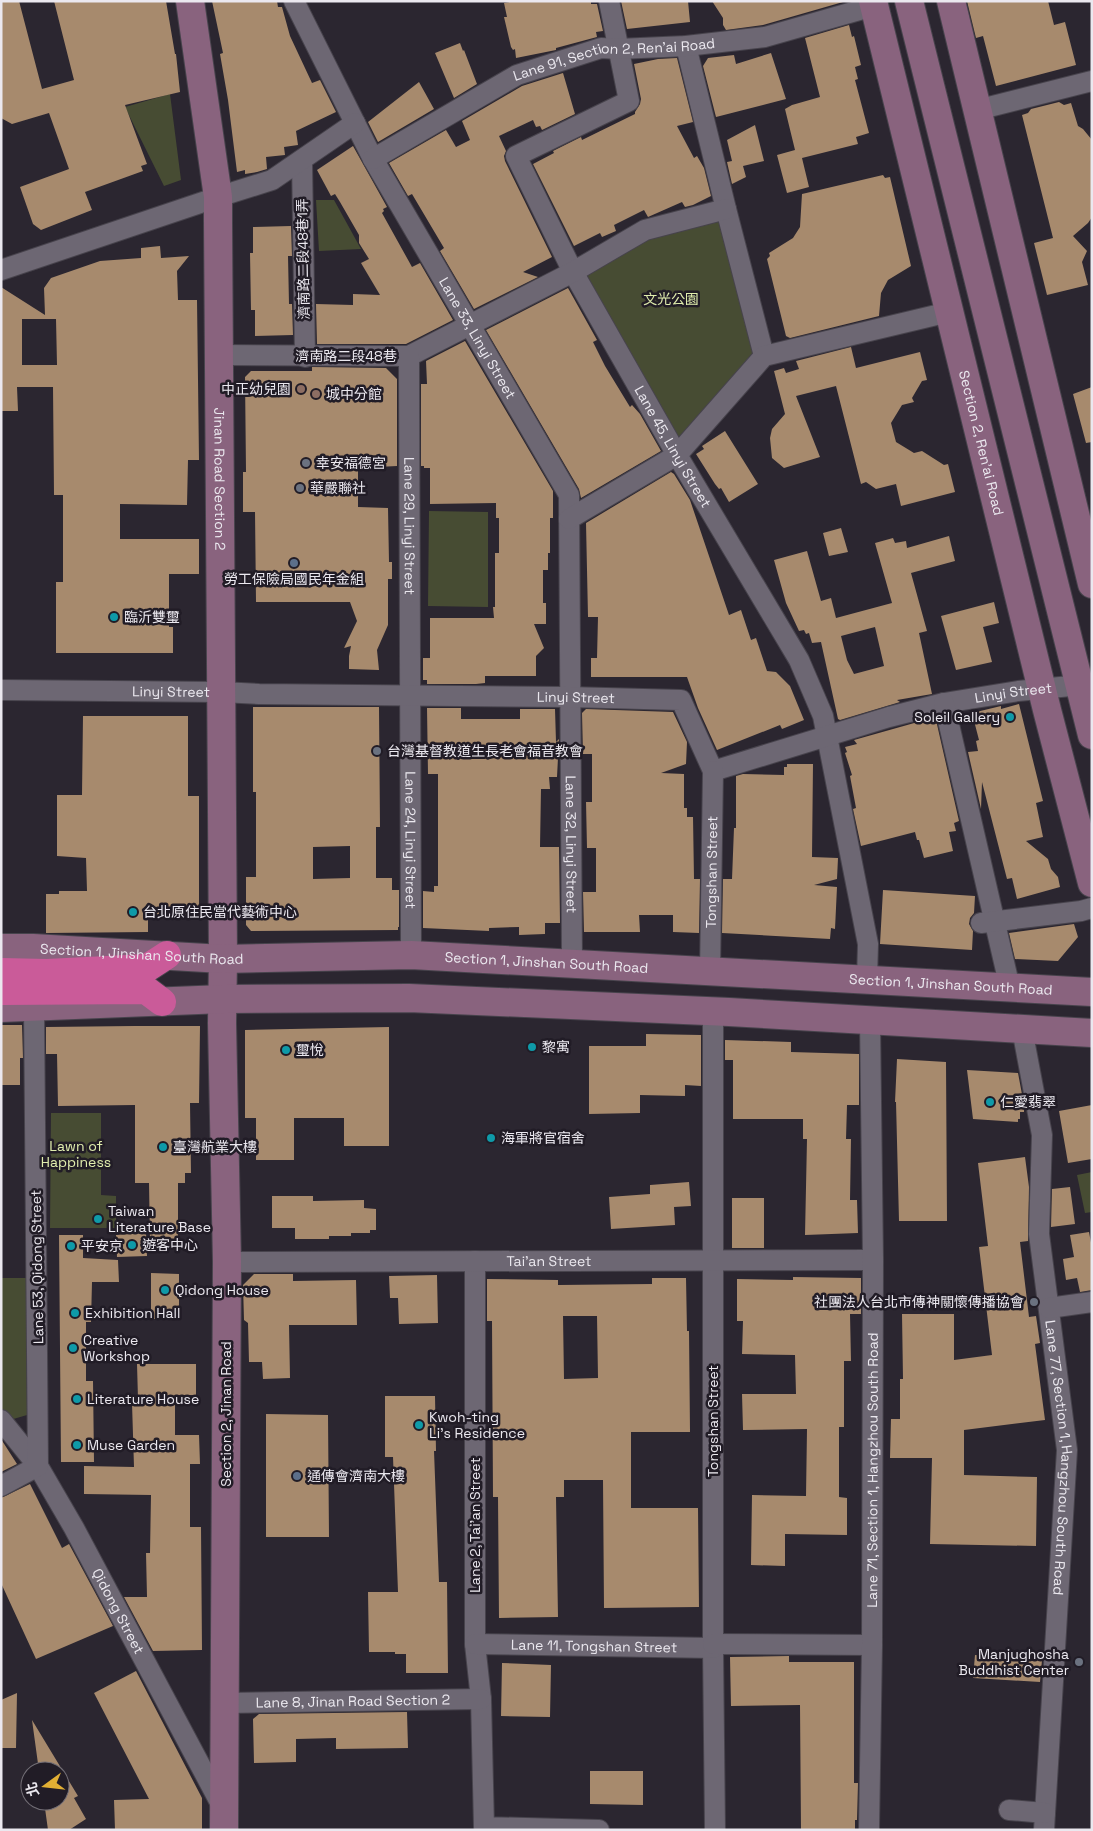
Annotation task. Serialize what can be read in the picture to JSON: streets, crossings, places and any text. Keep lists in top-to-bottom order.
{
  "streets": {
    "main road": [
      "Section 2, Ren’ai Road",
      "Jinan Road Section 2",
      "Section 1, Jinshan South Road",
      "Section 2, Jinan Road"
    ],
    "street": [
      "Lane 91, Section 2, Ren’ai Road",
      "濟南路二段48巷1弄",
      "Lane 33, Linyi Street",
      "濟南路二段48巷",
      "Lane 45, Linyi Street",
      "Lane 29, Linyi Street",
      "Linyi Street",
      "Lane 24, Linyi Street",
      "Lane 32, Linyi Street",
      "Tongshan Street",
      "Tai’an Street",
      "Lane 53, Qidong Street",
      "Lane 77, Section 1, Hangzhou South Road",
      "Lane 71, Section 1, Hangzhou South Road",
      "Lane 2, Tai’an Street",
      "Qidong Street",
      "Lane 11, Tongshan Street",
      "Lane 8, Jinan Road Section 2"
    ]
  },
  "crossings": [
    ["Lane 91, Section 2, Ren’ai Road", "Lane 33, Linyi Street"],
    ["Lane 91, Section 2, Ren’ai Road", "Section 2, Ren’ai Road"],
    ["Lane 91, Section 2, Ren’ai Road", "Lane 45, Linyi Street"],
    ["濟南路二段48巷1弄", "濟南路二段48巷"],
    ["Lane 33, Linyi Street", "濟南路二段48巷"],
    ["Lane 33, Linyi Street", "Linyi Street"],
    ["Lane 33, Linyi Street", "Lane 32, Linyi Street"],
    ["濟南路二段48巷", "Lane 45, Linyi Street"],
    ["濟南路二段48巷", "Jinan Road Section 2"],
    ["濟南路二段48巷", "Lane 29, Linyi Street"],
    ["Section 2, Ren’ai Road", "Linyi Street"],
    ["Lane 45, Linyi Street", "Linyi Street"],
    ["Lane 45, Linyi Street", "Section 1, Jinshan South Road"],
    ["Jinan Road Section 2", "Linyi Street"],
    ["Jinan Road Section 2", "Section 1, Jinshan South Road"],
    ["Jinan Road Section 2", "Section 2, Jinan Road"],
    ["Lane 29, Linyi Street", "Linyi Street"],
    ["Lane 29, Linyi Street", "Lane 24, Linyi Street"],
    ["Linyi Street", "Lane 24, Linyi Street"],
    ["Linyi Street", "Lane 32, Linyi Street"],
    ["Linyi Street", "Tongshan Street"],
    ["Lane 24, Linyi Street", "Section 1, Jinshan South Road"],
    ["Lane 32, Linyi Street", "Section 1, Jinshan South Road"],
    ["Tongshan Street", "Section 1, Jinshan South Road"],
    ["Tongshan Street", "Tai’an Street"],
    ["Tongshan Street", "Lane 11, Tongshan Street"],
    ["Tai’an Street", "Section 2, Jinan Road"],
    ["Tai’an Street", "Lane 71, Section 1, Hangzhou South Road"],
    ["Tai’an Street", "Lane 2, Tai’an Street"],
    ["Lane 53, Qidong Street", "Qidong Street"],
    ["Section 2, Jinan Road", "Qidong Street"],
    ["Section 2, Jinan Road", "Lane 8, Jinan Road Section 2"],
    ["Lane 71, Section 1, Hangzhou South Road", "Lane 11, Tongshan Street"],
    ["Lane 2, Tai’an Street", "Lane 11, Tongshan Street"],
    ["Lane 2, Tai’an Street", "Lane 8, Jinan Road Section 2"]
  ],
  "parks": ["文光公園", "Lawn of Happiness"],
  "places": [
    "中正幼兒園",
    "城中分館",
    "幸安福德宮",
    "華嚴聯社",
    "勞工保險局國民年金組",
    "臨沂雙璽",
    "Soleil Gallery",
    "台灣基督教道生長老會福音教會",
    "台北原住民當代藝術中心",
    "黎寓",
    "璽悅",
    "仁愛翡翠",
    "海軍將官宿舍",
    "臺灣航業大樓",
    "Taiwan Literature Base",
    "遊客中心",
    "平安京",
    "Qidong House",
    "社團法人台北市傳神關懷傳播協會",
    "Exhibition Hall",
    "Creative Workshop",
    "Literature House",
    "Kwoh-ting Li's Residence",
    "Muse Garden",
    "通傳會濟南大樓",
    "Manjughosha Buddhist Center"
  ],
  "north": "left"
}
